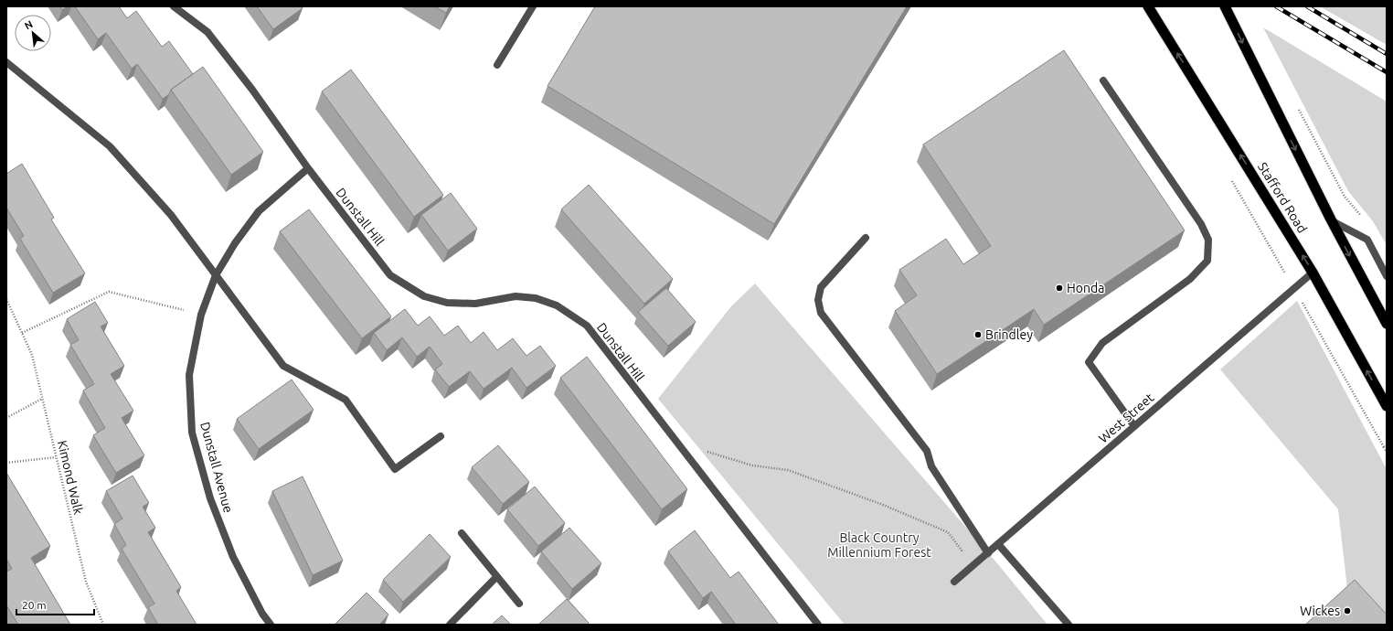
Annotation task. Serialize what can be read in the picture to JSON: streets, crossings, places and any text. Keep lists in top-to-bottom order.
{
  "streets": {
    "highway": ["Stafford Road"],
    "street": ["Dunstall Hill", "West Street", "Dunstall Avenue"],
    "path": ["Kimond Walk"]
  },
  "crossings": [
    ["Stafford Road", "West Street"],
    ["Dunstall Hill", "Dunstall Avenue"]
  ],
  "parks": ["Black Country Millennium Forest"],
  "places": ["Honda", "Brindley", "Wickes"],
  "scale_bar": "20 m",
  "north": "top left"
}
